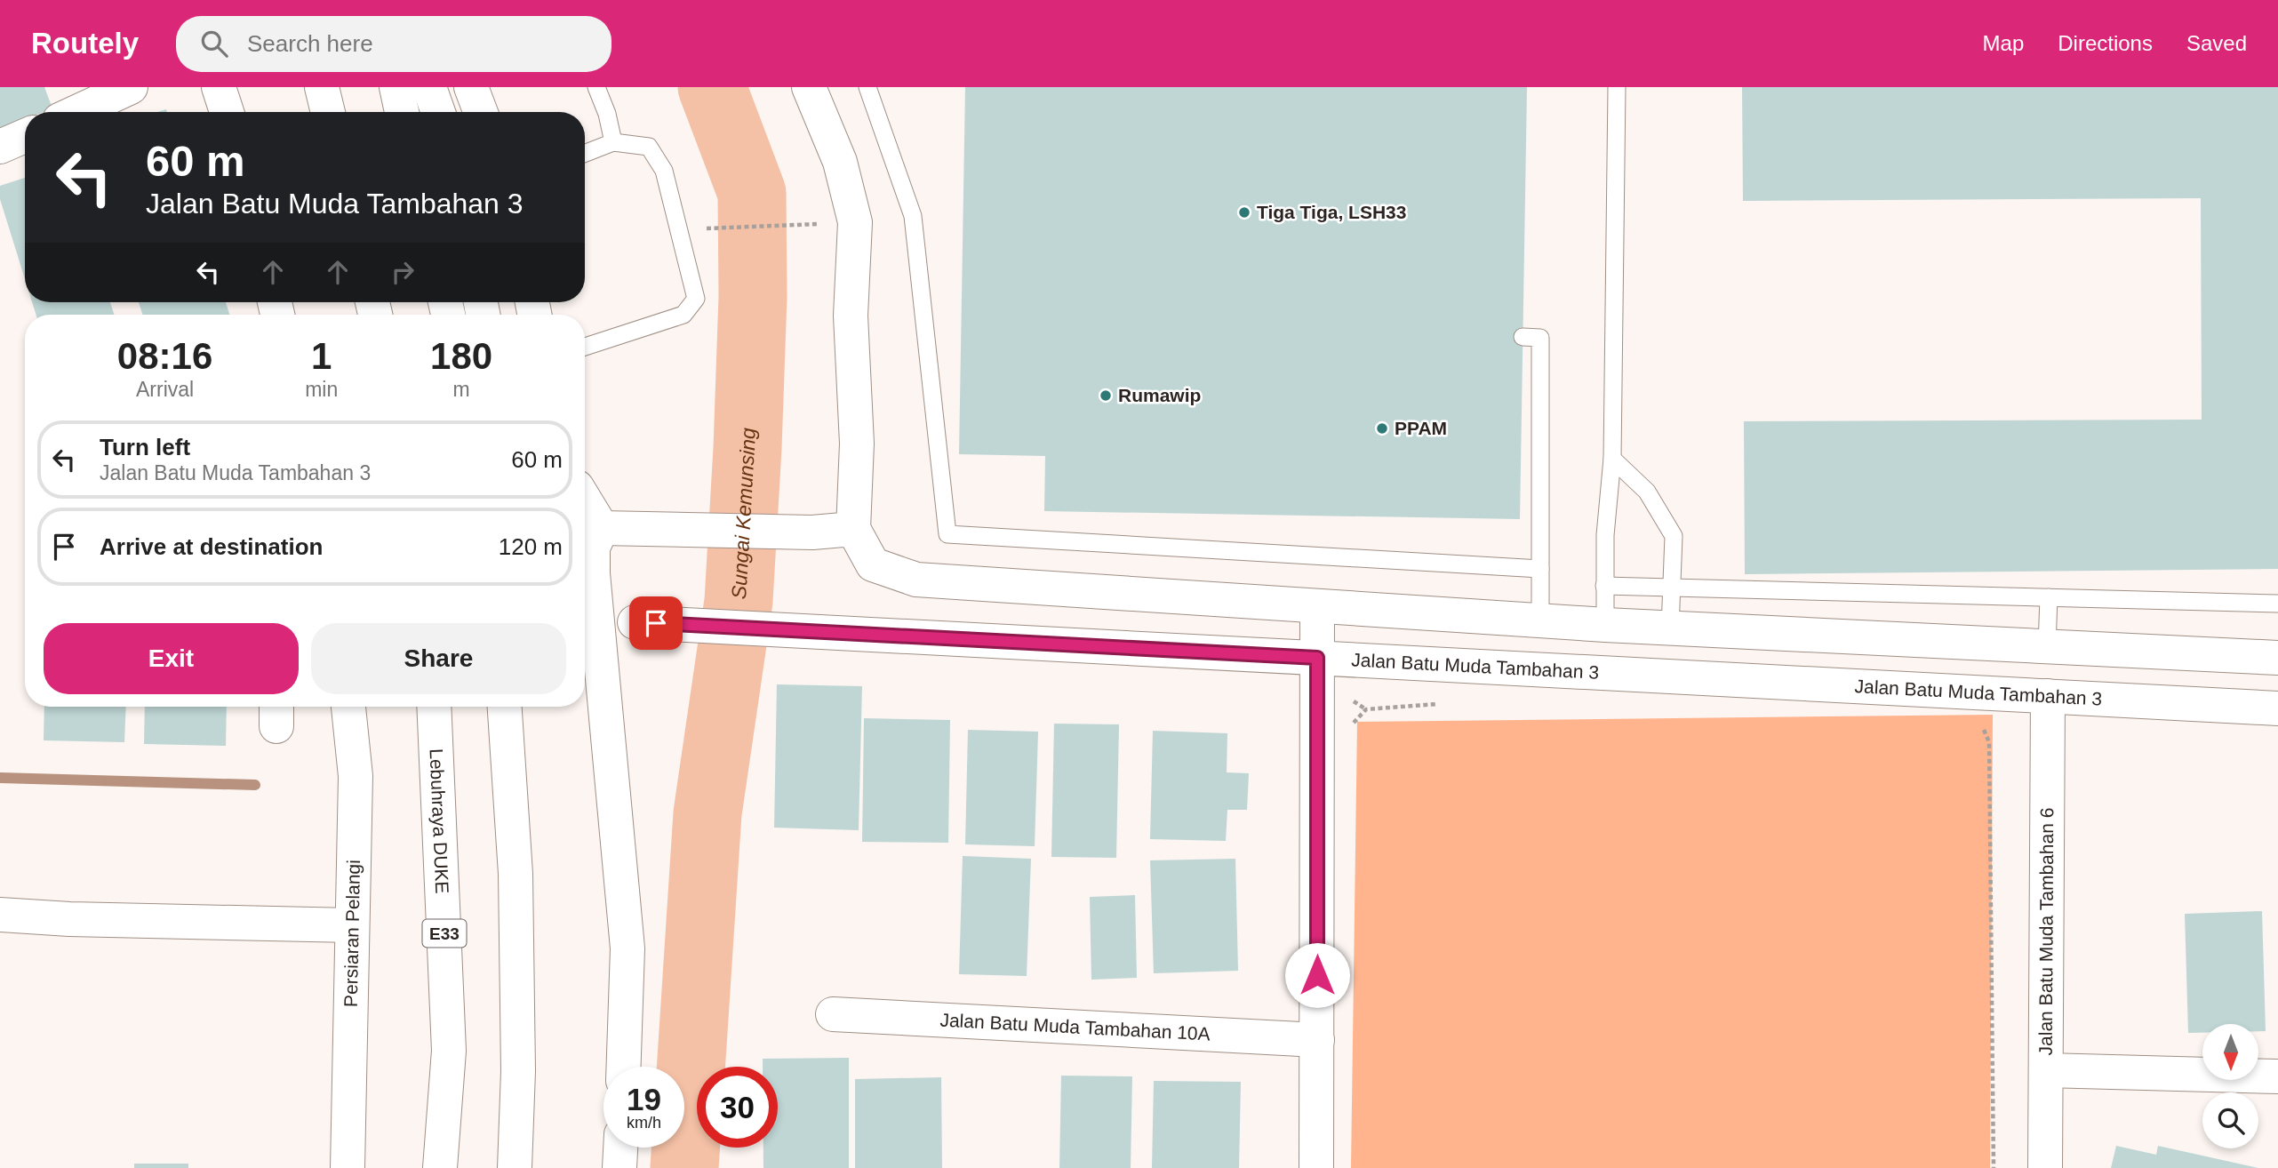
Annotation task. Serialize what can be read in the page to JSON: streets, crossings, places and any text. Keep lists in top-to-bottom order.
{
  "streets": {
    "main road": [
      "Jalan Batu Muda Tambahan 3",
      "Lebuhraya DUKE",
      "Jalan Batu Muda Tambahan 6",
      "Persiaran Pelangi",
      "E33",
      "Jalan Batu Muda Tambahan 10A"
    ]
  },
  "crossings": [
    ["Jalan Batu Muda Tambahan 3", "Jalan Batu Muda Tambahan 6"]
  ],
  "water": ["Sungai Kemunsing"],
  "places": ["Tiga Tiga, LSH33", "Rumawip", "PPAM"],
  "north": "bottom",
  "page": {
    "header": "Routely",
    "search": "Search here",
    "nav": ["Map", "Directions", "Saved"],
    "turn": ["60 m", "Jalan Batu Muda Tambahan 3"],
    "eta": [
      "08:16",
      "Arrival",
      "1",
      "min",
      "180",
      "m"
    ],
    "list": [
      {
        "name": "Turn left",
        "note": "Jalan Batu Muda Tambahan 3",
        "value": "60 m"
      },
      {
        "name": "Arrive at destination",
        "value": "120 m"
      }
    ],
    "buttons": ["Exit", "Share"],
    "speed": "19 km/h",
    "limit": "30"
  }
}
